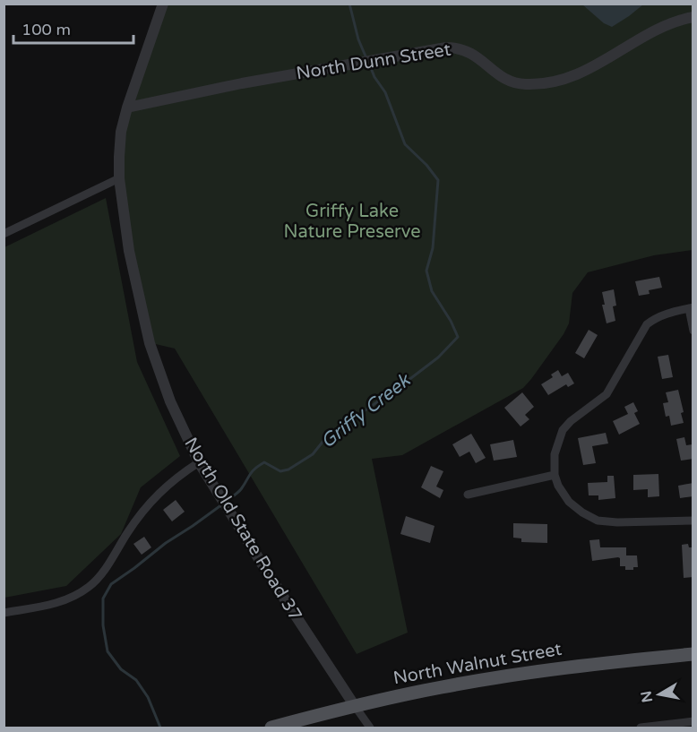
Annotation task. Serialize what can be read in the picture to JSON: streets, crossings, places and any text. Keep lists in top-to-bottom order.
{
  "streets": {
    "main road": ["North Walnut Street"],
    "street": ["North Dunn Street", "North Old State Road 37"]
  },
  "crossings": [
    ["North Dunn Street", "North Old State Road 37"],
    ["North Old State Road 37", "North Walnut Street"]
  ],
  "water": ["Griffy Creek"],
  "parks": ["Griffy Lake Nature Preserve"],
  "scale_bar": "100 m",
  "north": "left"
}
